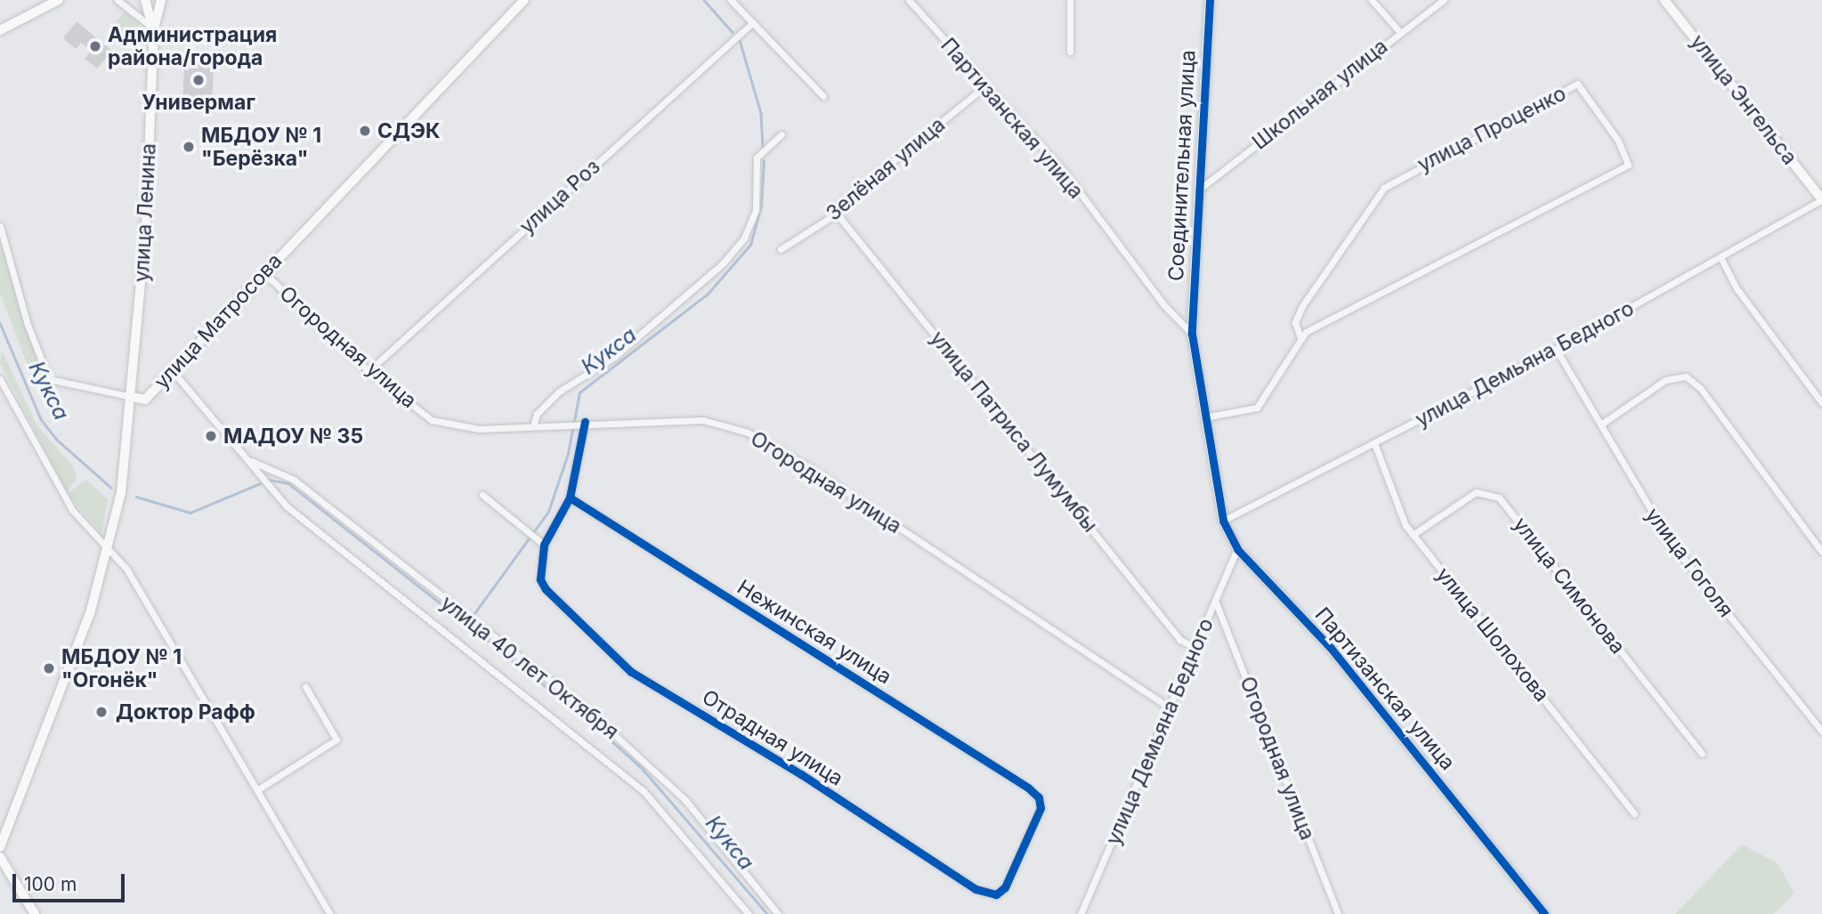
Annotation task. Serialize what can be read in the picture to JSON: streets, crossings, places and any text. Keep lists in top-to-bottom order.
{
  "streets": {
    "street": [
      "Школьная улица",
      "улица Энгельса",
      "Партизанская улица",
      "улица Проценко",
      "Соединительная улица",
      "Зелёная улица",
      "улица Роз",
      "улица Ленина",
      "улица Матросова",
      "Огородная улица",
      "улица Демьяна Бедного",
      "улица Патриса Лумумбы",
      "улица Гоголя",
      "улица Симонова",
      "Нежинская улица",
      "улица Шолохова",
      "улица 40 лет Октября",
      "Отрадная улица"
    ]
  },
  "crossings": [
    ["Школьная улица", "Соединительная улица"],
    ["улица Энгельса", "улица Демьяна Бедного"],
    ["Партизанская улица", "Соединительная улица"],
    ["Партизанская улица", "Зелёная улица"],
    ["Партизанская улица", "улица Демьяна Бедного"],
    ["Зелёная улица", "улица Патриса Лумумбы"],
    ["улица Роз", "Огородная улица"],
    ["улица Ленина", "улица Матросова"],
    ["улица Матросова", "Огородная улица"],
    ["улица Матросова", "улица 40 лет Октября"],
    ["Огородная улица", "улица Демьяна Бедного"],
    ["улица Демьяна Бедного", "улица Патриса Лумумбы"],
    ["улица Демьяна Бедного", "улица Гоголя"],
    ["улица Демьяна Бедного", "улица Шолохова"],
    ["улица Симонова", "улица Шолохова"],
    ["Нежинская улица", "Отрадная улица"]
  ],
  "water": ["Кукса"],
  "places": [
    "Администрация района/города",
    "Универмаг",
    "СДЭК",
    "МБДОУ № 1 \"Берёзка\"",
    "МАДОУ № 35",
    "МБДОУ № 1 \"Огонёк\"",
    "Доктор Рафф"
  ],
  "scale_bar": "100 m"
}
